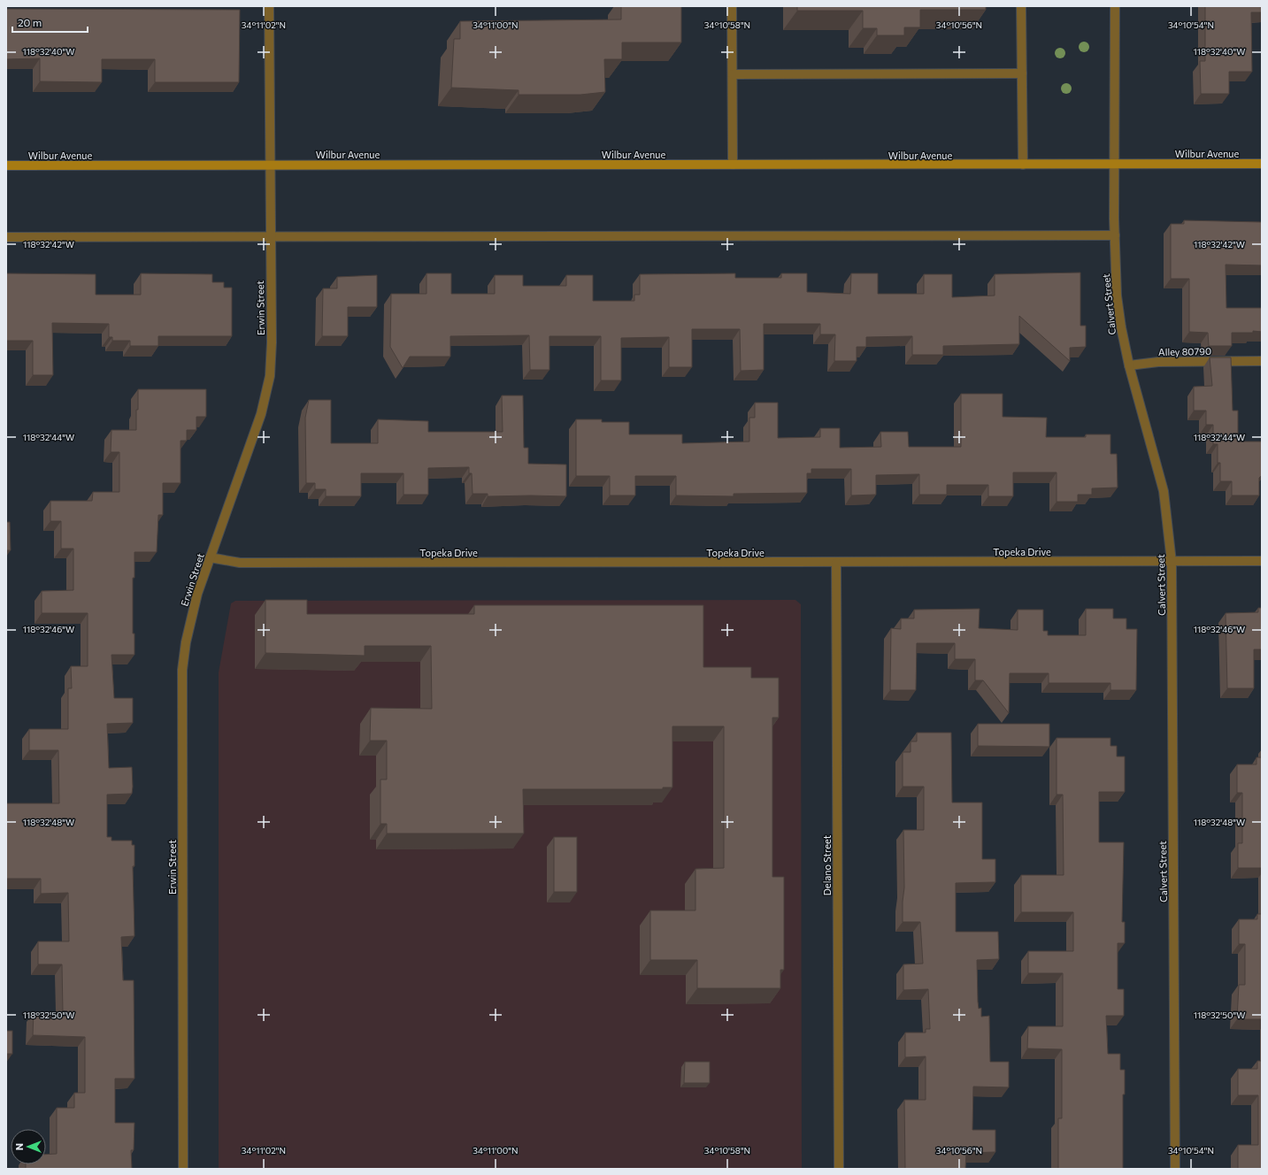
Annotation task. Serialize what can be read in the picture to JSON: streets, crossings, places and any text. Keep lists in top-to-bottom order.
{
  "streets": {
    "main road": ["Wilbur Avenue"],
    "street": [
      "Calvert Street",
      "Erwin Street",
      "Alley 80790",
      "Topeka Drive",
      "Delano Street"
    ]
  },
  "crossings": [
    ["Wilbur Avenue", "Calvert Street"],
    ["Wilbur Avenue", "Erwin Street"],
    ["Calvert Street", "Alley 80790"],
    ["Calvert Street", "Topeka Drive"],
    ["Erwin Street", "Topeka Drive"],
    ["Topeka Drive", "Delano Street"]
  ],
  "scale_bar": "20 m",
  "north": "left",
  "coordinates": [
    "34°11'02\"N",
    "34°11'00\"N",
    "34°10'58\"N",
    "34°10'56\"N",
    "34°10'54\"N",
    "118°32'40\"W",
    "118°32'42\"W",
    "118°32'44\"W",
    "118°32'46\"W",
    "118°32'48\"W",
    "118°32'50\"W"
  ]
}
